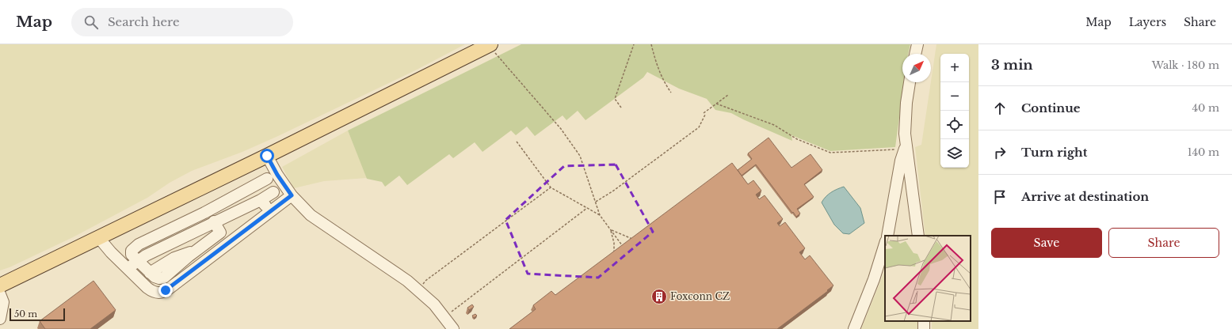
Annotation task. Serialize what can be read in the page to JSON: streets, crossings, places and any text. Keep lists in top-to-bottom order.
{
  "places": {
    "building": ["Foxconn CZ"]
  },
  "scale_bar": "50 m",
  "north": "top right",
  "page": {
    "header": "Map",
    "search": "Search here",
    "nav": ["Map", "Layers", "Share"],
    "heading": ["3 min", "Walk · 180 m"],
    "map_buttons": ["+", "−"],
    "list": [
      ["Continue", "40 m"],
      ["Turn right", "140 m"],
      "Arrive at destination"
    ],
    "buttons": ["Save", "Share"],
    "scale": "50 m"
  }
}
